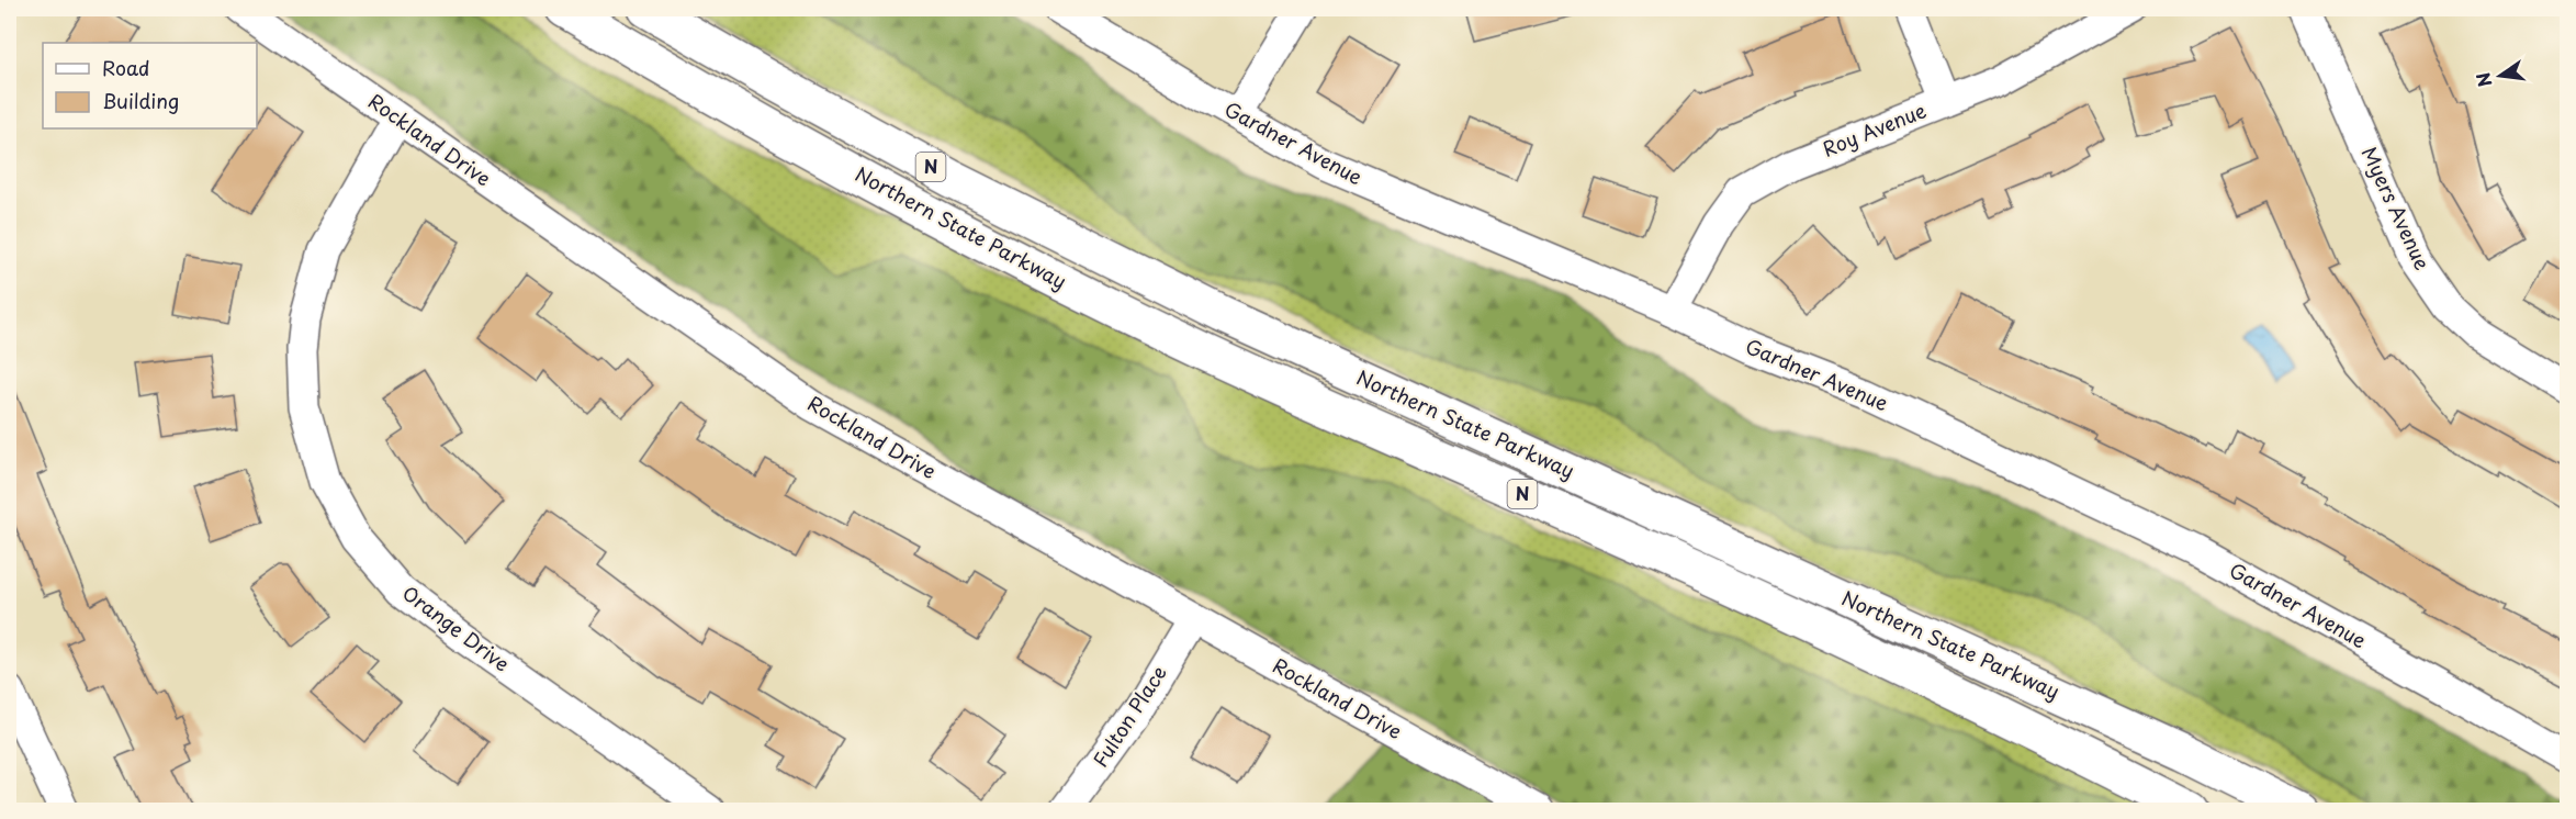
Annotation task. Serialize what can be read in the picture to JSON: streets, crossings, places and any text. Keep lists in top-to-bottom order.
{
  "streets": {
    "highway": ["N", "Northern State Parkway"],
    "street": [
      "Roy Avenue",
      "Rockland Drive",
      "Gardner Avenue",
      "Myers Avenue",
      "Orange Drive",
      "Fulton Place"
    ]
  },
  "crossings": [
    ["Roy Avenue", "Gardner Avenue"],
    ["Rockland Drive", "Orange Drive"],
    ["Rockland Drive", "Fulton Place"]
  ],
  "legend": ["Road", "Building"],
  "north": "left"
}
